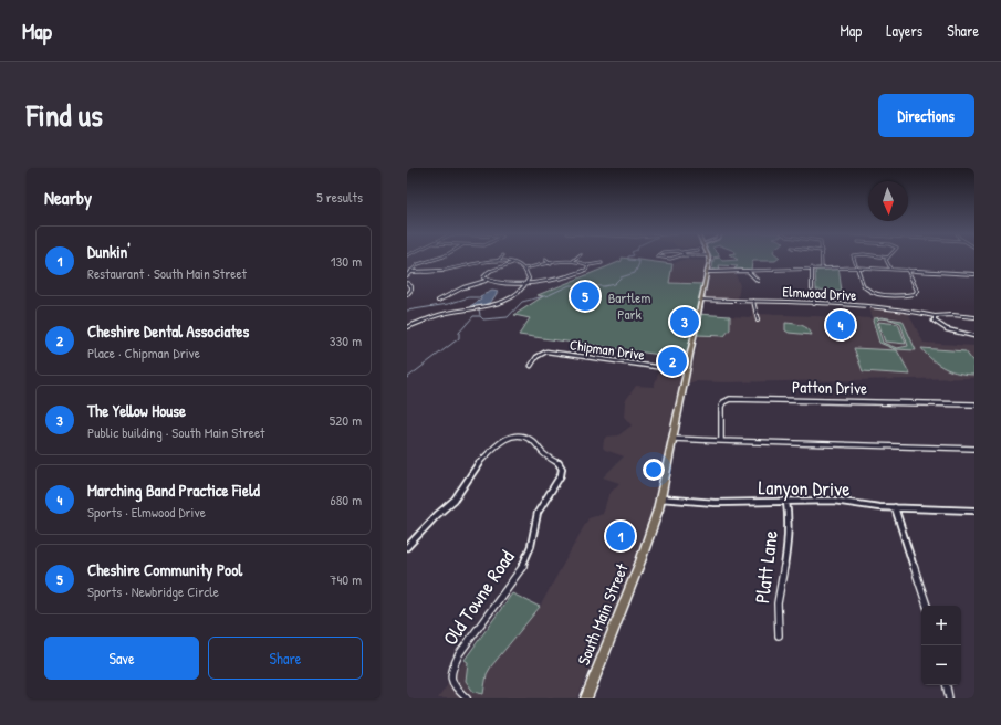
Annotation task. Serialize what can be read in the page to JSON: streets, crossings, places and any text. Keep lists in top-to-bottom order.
{
  "streets": {
    "highway": ["South Main Street"],
    "street": [
      "Elmwood Drive",
      "Chipman Drive",
      "Patton Drive",
      "Lanyon Drive",
      "Platt Lane",
      "Old Towne Road"
    ]
  },
  "crossings": [
    ["Elmwood Drive", "South Main Street"],
    ["Chipman Drive", "South Main Street"],
    ["Lanyon Drive", "Platt Lane"],
    ["Lanyon Drive", "South Main Street"]
  ],
  "parks": ["Bartlem Park"],
  "north": "bottom",
  "page": {
    "header": "Map",
    "nav": ["Map", "Layers", "Share"],
    "title": "Find us",
    "buttons": [
      "Directions",
      ["Save", "Share"]
    ],
    "heading": ["Nearby", "5 results"],
    "list": [
      {
        "mark": "1",
        "name": "Dunkin'",
        "note": "Restaurant · South Main Street",
        "value": "130 m"
      },
      {
        "mark": "2",
        "name": "Cheshire Dental Associates",
        "note": "Place · Chipman Drive",
        "value": "330 m"
      },
      {
        "mark": "3",
        "name": "The Yellow House",
        "note": "Public building · South Main Street",
        "value": "520 m"
      },
      {
        "mark": "4",
        "name": "Marching Band Practice Field",
        "note": "Sports · Elmwood Drive",
        "value": "680 m"
      },
      {
        "mark": "5",
        "name": "Cheshire Community Pool",
        "note": "Sports · Newbridge Circle",
        "value": "740 m"
      }
    ],
    "pins": [
      "5",
      "3",
      "4",
      "2",
      "1"
    ],
    "map_buttons": ["+", "−"]
  }
}
